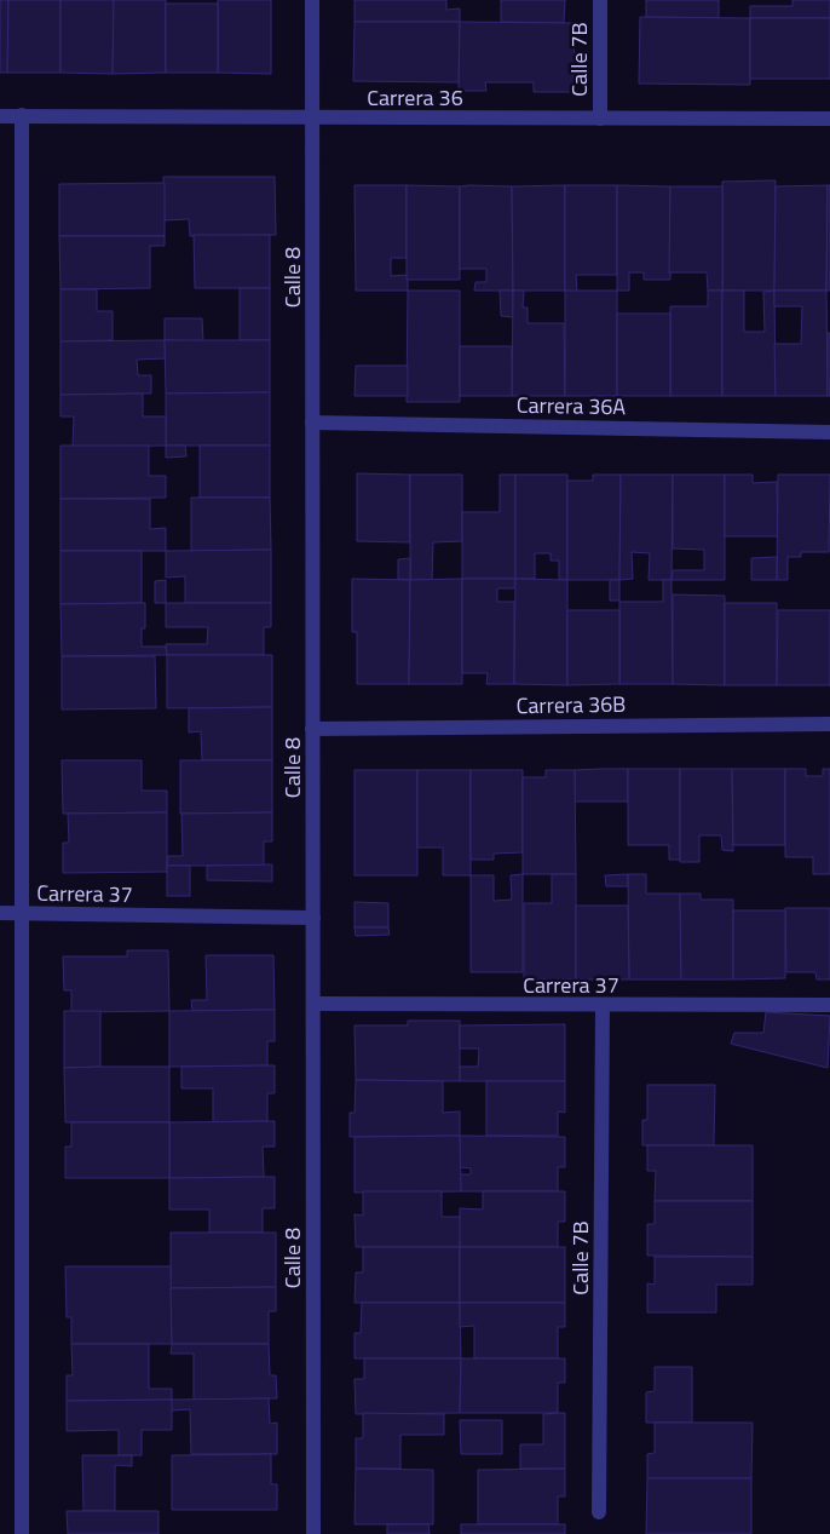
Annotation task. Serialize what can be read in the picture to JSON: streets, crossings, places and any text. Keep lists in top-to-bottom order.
{
  "streets": {
    "street": [
      "Calle 7B",
      "Carrera 36",
      "Calle 8",
      "Carrera 36A",
      "Carrera 36B",
      "Carrera 37"
    ]
  },
  "crossings": [
    ["Calle 7B", "Carrera 36"],
    ["Calle 7B", "Carrera 37"],
    ["Carrera 36", "Calle 8"],
    ["Calle 8", "Carrera 36A"],
    ["Calle 8", "Carrera 36B"],
    ["Calle 8", "Carrera 37"]
  ]
}
